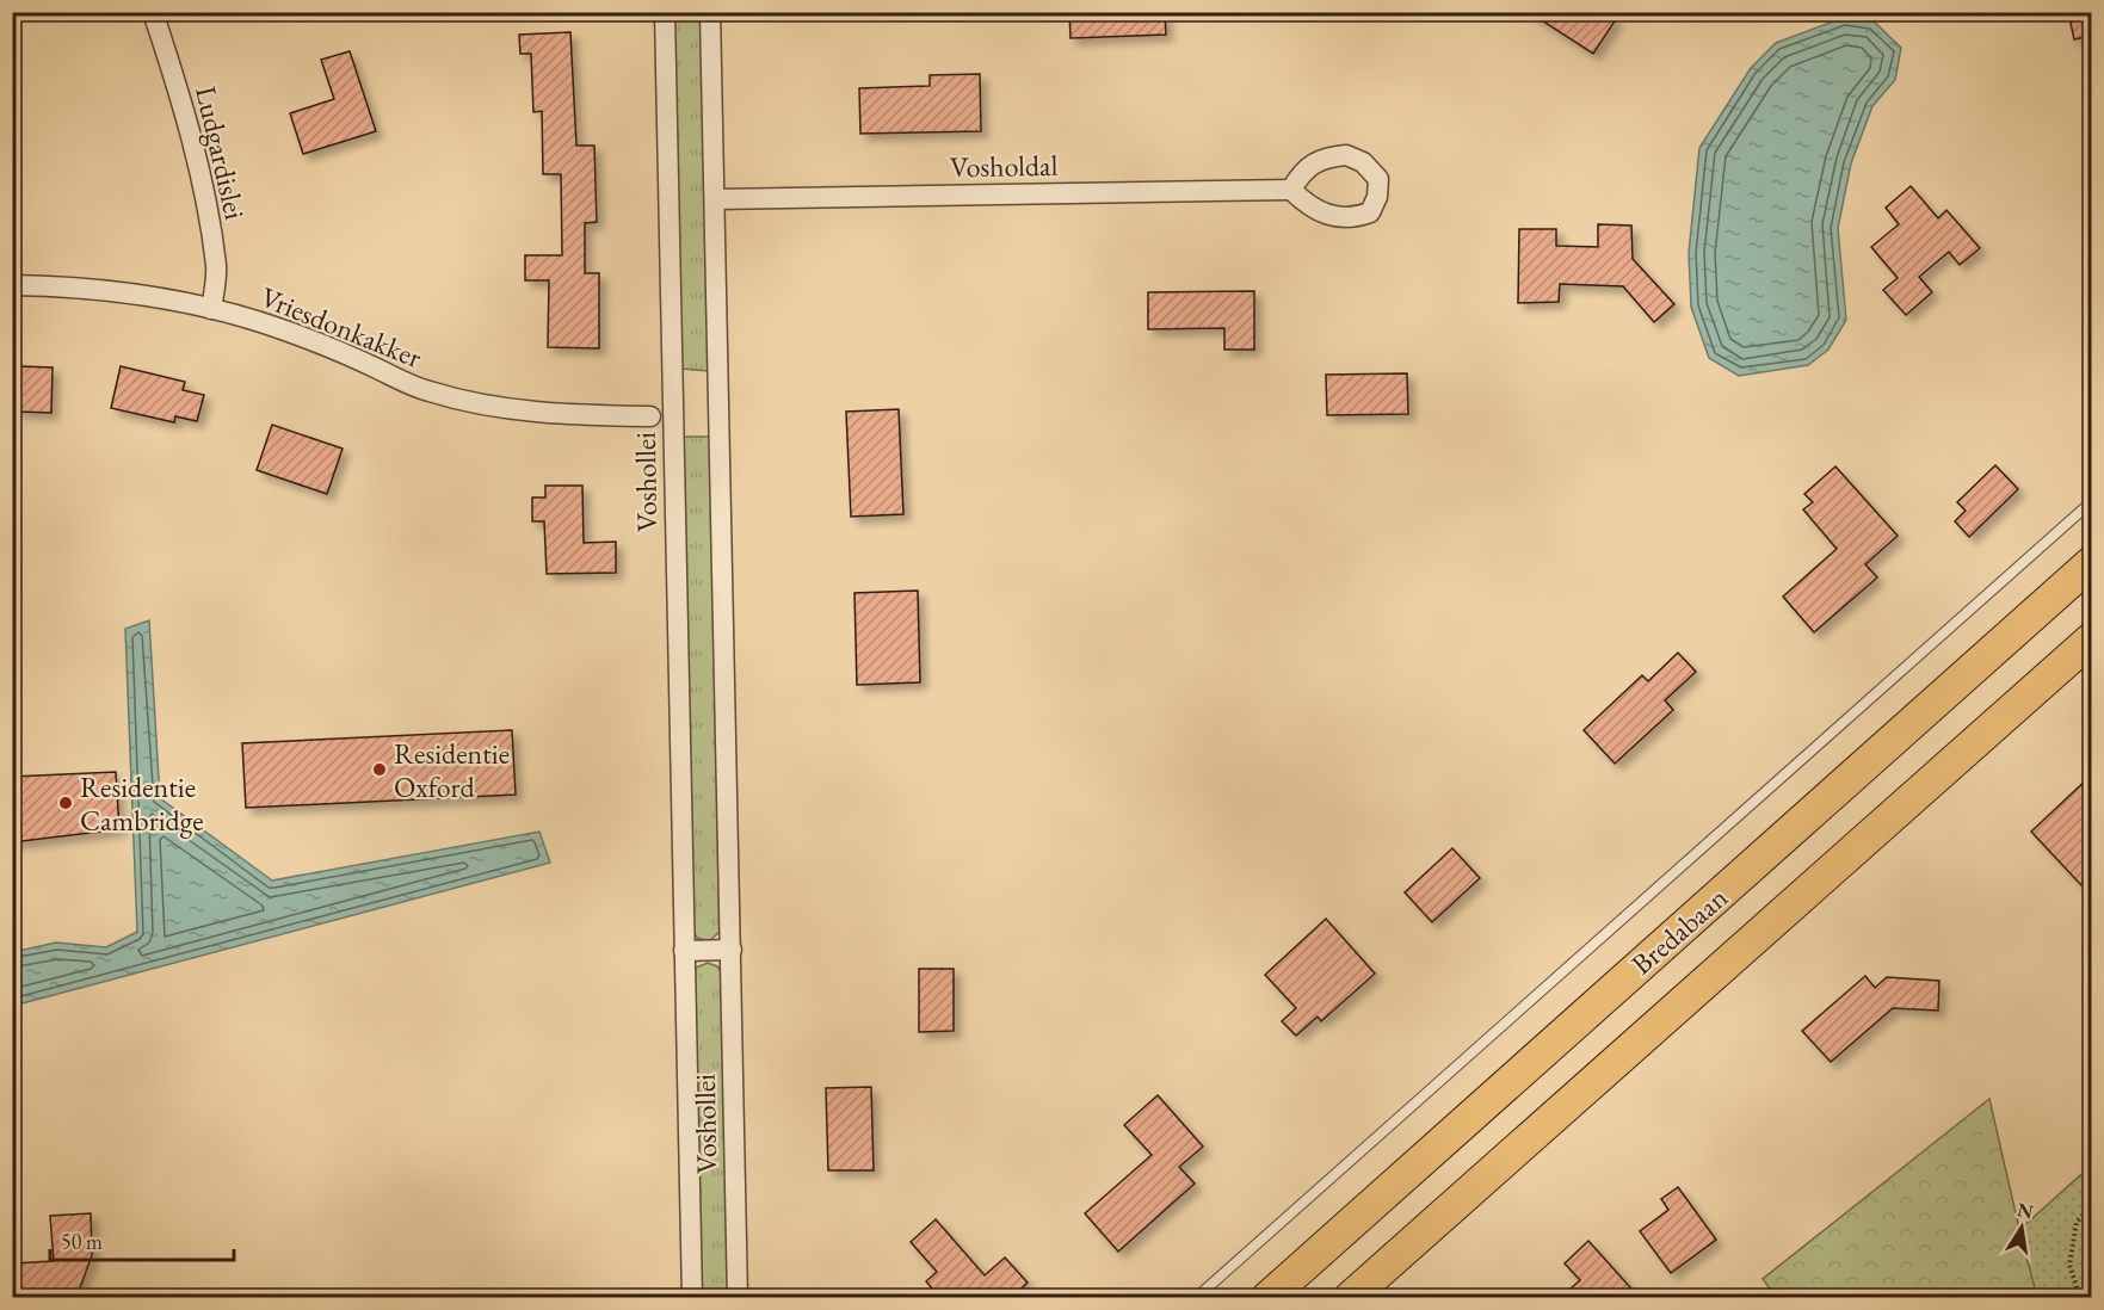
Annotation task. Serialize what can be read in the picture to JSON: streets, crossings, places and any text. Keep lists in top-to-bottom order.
{
  "streets": {
    "main road": ["Bredabaan"],
    "street": [
      "Ludgardislei",
      "Vosholdal",
      "Vriesdonkakker",
      "Voshollei"
    ]
  },
  "crossings": [
    ["Ludgardislei", "Vriesdonkakker"],
    ["Vosholdal", "Voshollei"]
  ],
  "places": ["Residentie Oxford", "Residentie Cambridge"],
  "scale_bar": "50 m",
  "north": "top"
}
